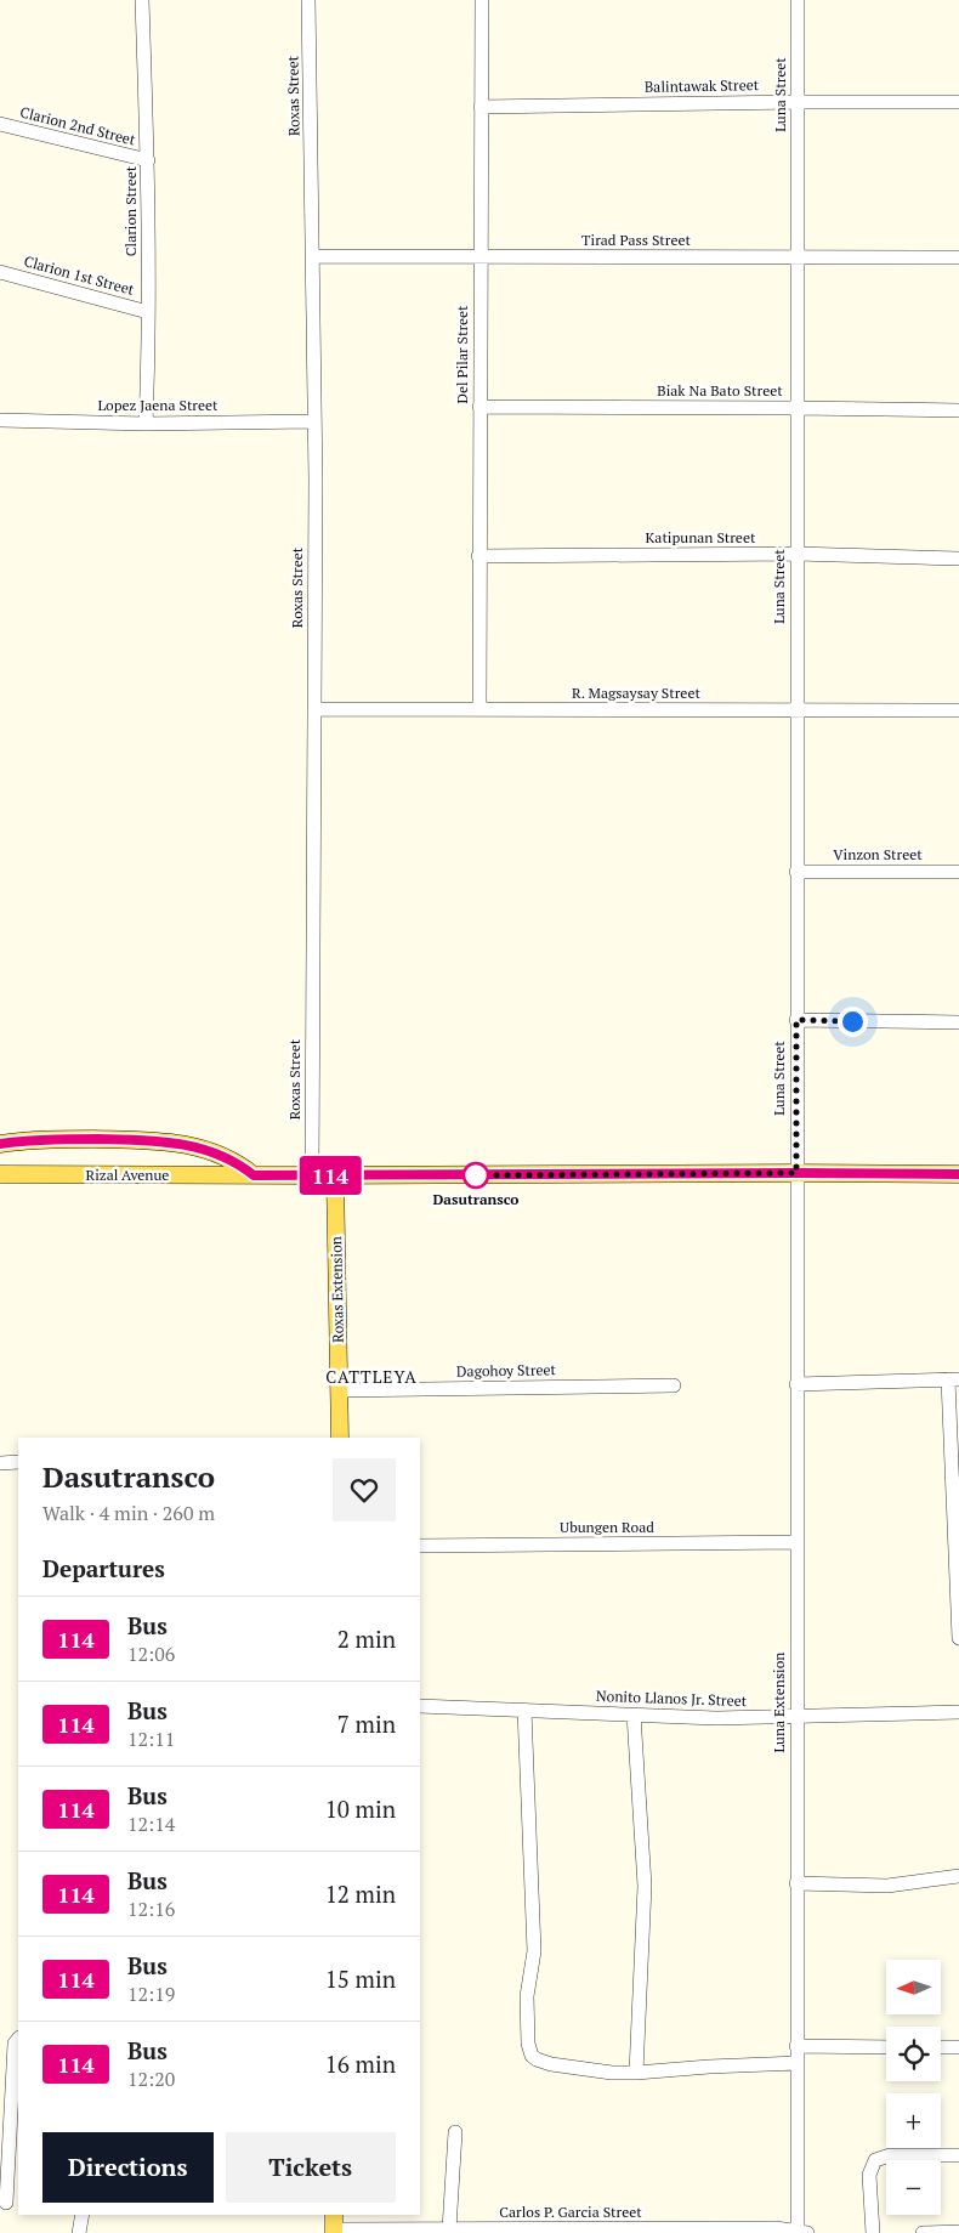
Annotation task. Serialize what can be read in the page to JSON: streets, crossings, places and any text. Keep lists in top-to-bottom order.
{
  "streets": {
    "main road": ["Rizal Avenue", "Roxas Extension"],
    "street": [
      "Balintawak Street",
      "Luna Street",
      "Roxas Street",
      "Clarion 2nd Street",
      "Clarion Street",
      "Tirad Pass Street",
      "Clarion 1st Street",
      "Del Pilar Street",
      "Biak Na Bato Street",
      "Lopez Jaena Street",
      "Katipunan Street",
      "R. Magsaysay Street",
      "Vinzon Street",
      "Dagohoy Street",
      "Ubungen Road",
      "Nonito Llanos Jr. Street",
      "Luna Extension",
      "Carlos P. Garcia Street"
    ]
  },
  "crossings": [
    ["Balintawak Street", "Luna Street"],
    ["Balintawak Street", "Del Pilar Street"],
    ["Luna Street", "Tirad Pass Street"],
    ["Luna Street", "Biak Na Bato Street"],
    ["Luna Street", "Katipunan Street"],
    ["Luna Street", "R. Magsaysay Street"],
    ["Luna Street", "Vinzon Street"],
    ["Luna Street", "Rizal Avenue"],
    ["Luna Street", "Luna Extension"],
    ["Roxas Street", "Tirad Pass Street"],
    ["Roxas Street", "Lopez Jaena Street"],
    ["Roxas Street", "R. Magsaysay Street"],
    ["Roxas Street", "Rizal Avenue"],
    ["Clarion 2nd Street", "Clarion Street"],
    ["Clarion Street", "Clarion 1st Street"],
    ["Clarion Street", "Lopez Jaena Street"],
    ["Tirad Pass Street", "Del Pilar Street"],
    ["Del Pilar Street", "Biak Na Bato Street"],
    ["Del Pilar Street", "Katipunan Street"],
    ["Del Pilar Street", "R. Magsaysay Street"],
    ["Rizal Avenue", "Roxas Extension"],
    ["Rizal Avenue", "Luna Extension"],
    ["Roxas Extension", "Dagohoy Street"],
    ["Ubungen Road", "Luna Extension"],
    ["Nonito Llanos Jr. Street", "Luna Extension"],
    ["Luna Extension", "Carlos P. Garcia Street"]
  ],
  "districts": ["CATTLEYA"],
  "places": ["Dasutransco"],
  "lines": ["bus line 114"],
  "north": "left",
  "page": {
    "on_map": "114",
    "heading": [
      ["Dasutransco", "Walk · 4 min · 260 m"],
      "Departures"
    ],
    "list": [
      {
        "mark": "114",
        "name": "Bus",
        "note": "12:06",
        "value": "2 min"
      },
      {
        "mark": "114",
        "name": "Bus",
        "note": "12:11",
        "value": "7 min"
      },
      {
        "mark": "114",
        "name": "Bus",
        "note": "12:14",
        "value": "10 min"
      },
      {
        "mark": "114",
        "name": "Bus",
        "note": "12:16",
        "value": "12 min"
      },
      {
        "mark": "114",
        "name": "Bus",
        "note": "12:19",
        "value": "15 min"
      },
      {
        "mark": "114",
        "name": "Bus",
        "note": "12:20",
        "value": "16 min"
      }
    ],
    "map_buttons": ["+", "−"],
    "buttons": ["Directions", "Tickets"]
  }
}
